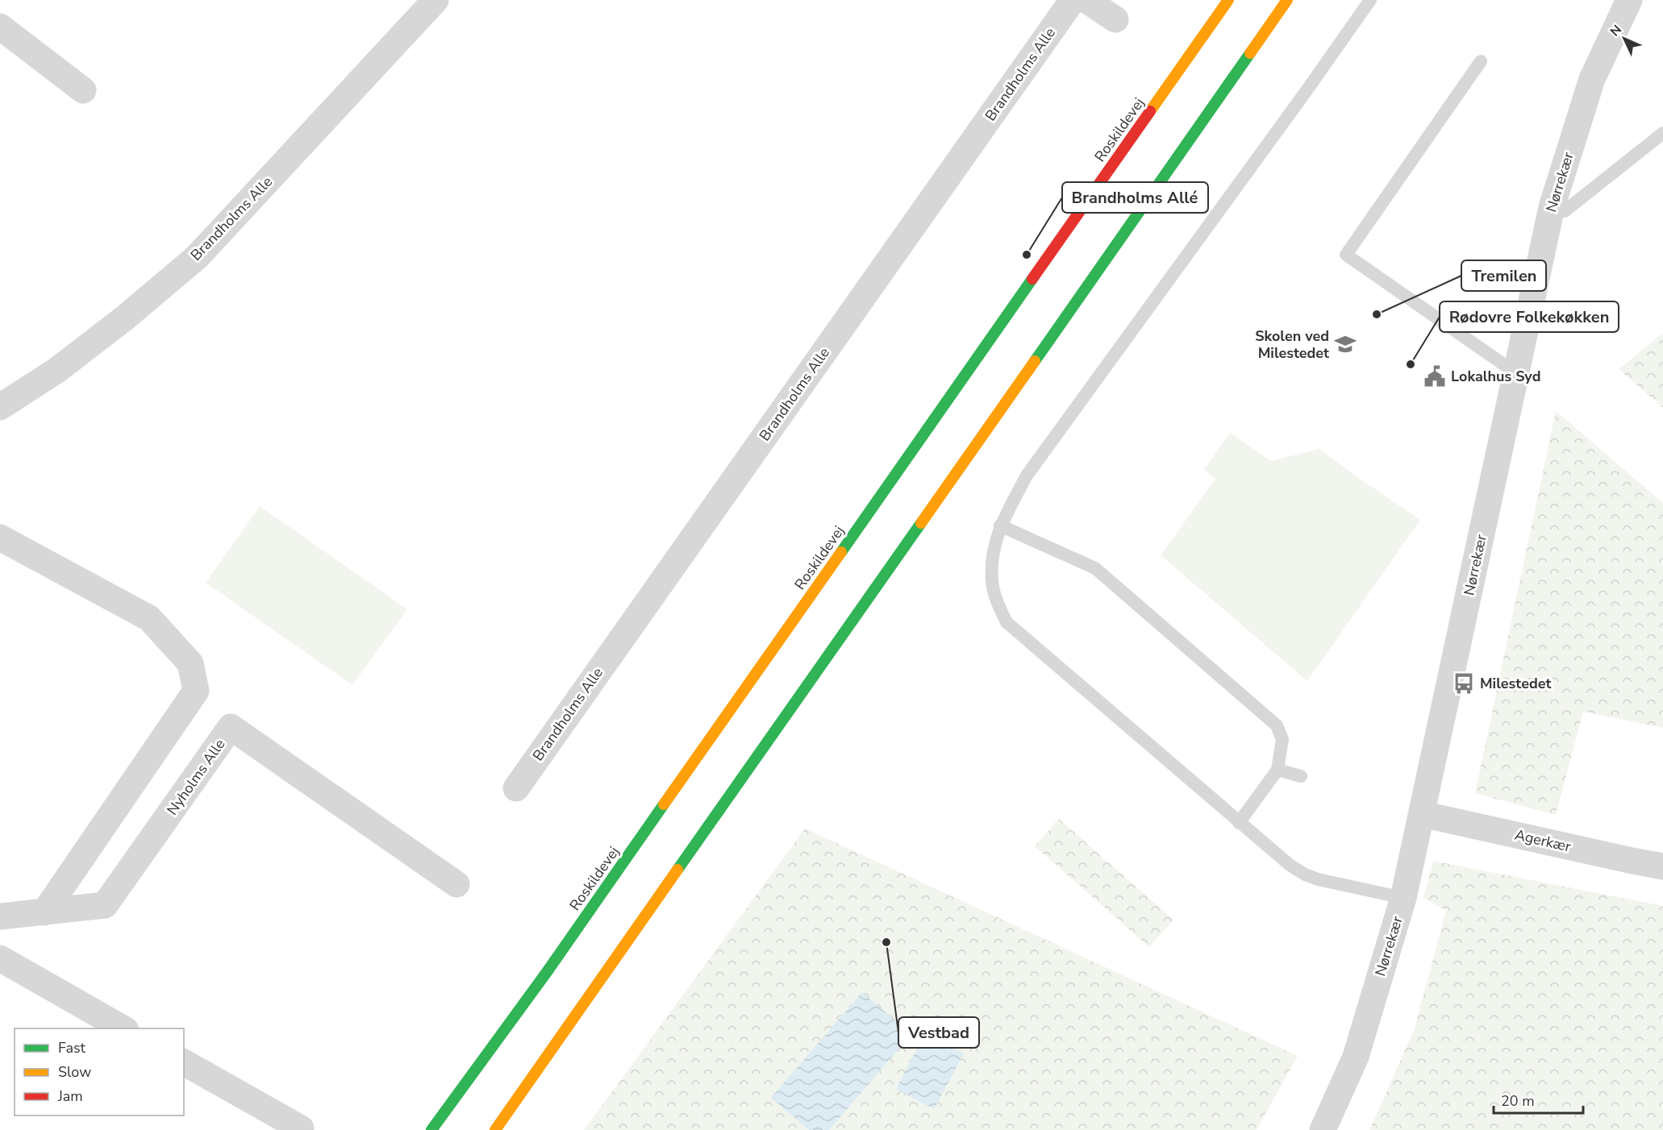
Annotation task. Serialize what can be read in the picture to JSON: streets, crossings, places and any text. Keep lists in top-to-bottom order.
{
  "streets": {
    "main road": ["Roskildevej"],
    "street": [
      "Brandholms Alle",
      "Nørrekær",
      "Nyholms Alle",
      "Agerkær"
    ]
  },
  "crossings": [
    ["Nørrekær", "Agerkær"]
  ],
  "places": {
    "other": [
      "Brandholms Allé",
      "Tremilen",
      "Rødovre Folkekøkken",
      "Vestbad"
    ],
    "school or university": ["Skolen ved Milestedet"],
    "public building": ["Lokalhus Syd"],
    "bus stop": ["Milestedet"]
  },
  "legend": ["Fast", "Slow", "Jam"],
  "scale_bar": "20 m",
  "north": "top left"
}
